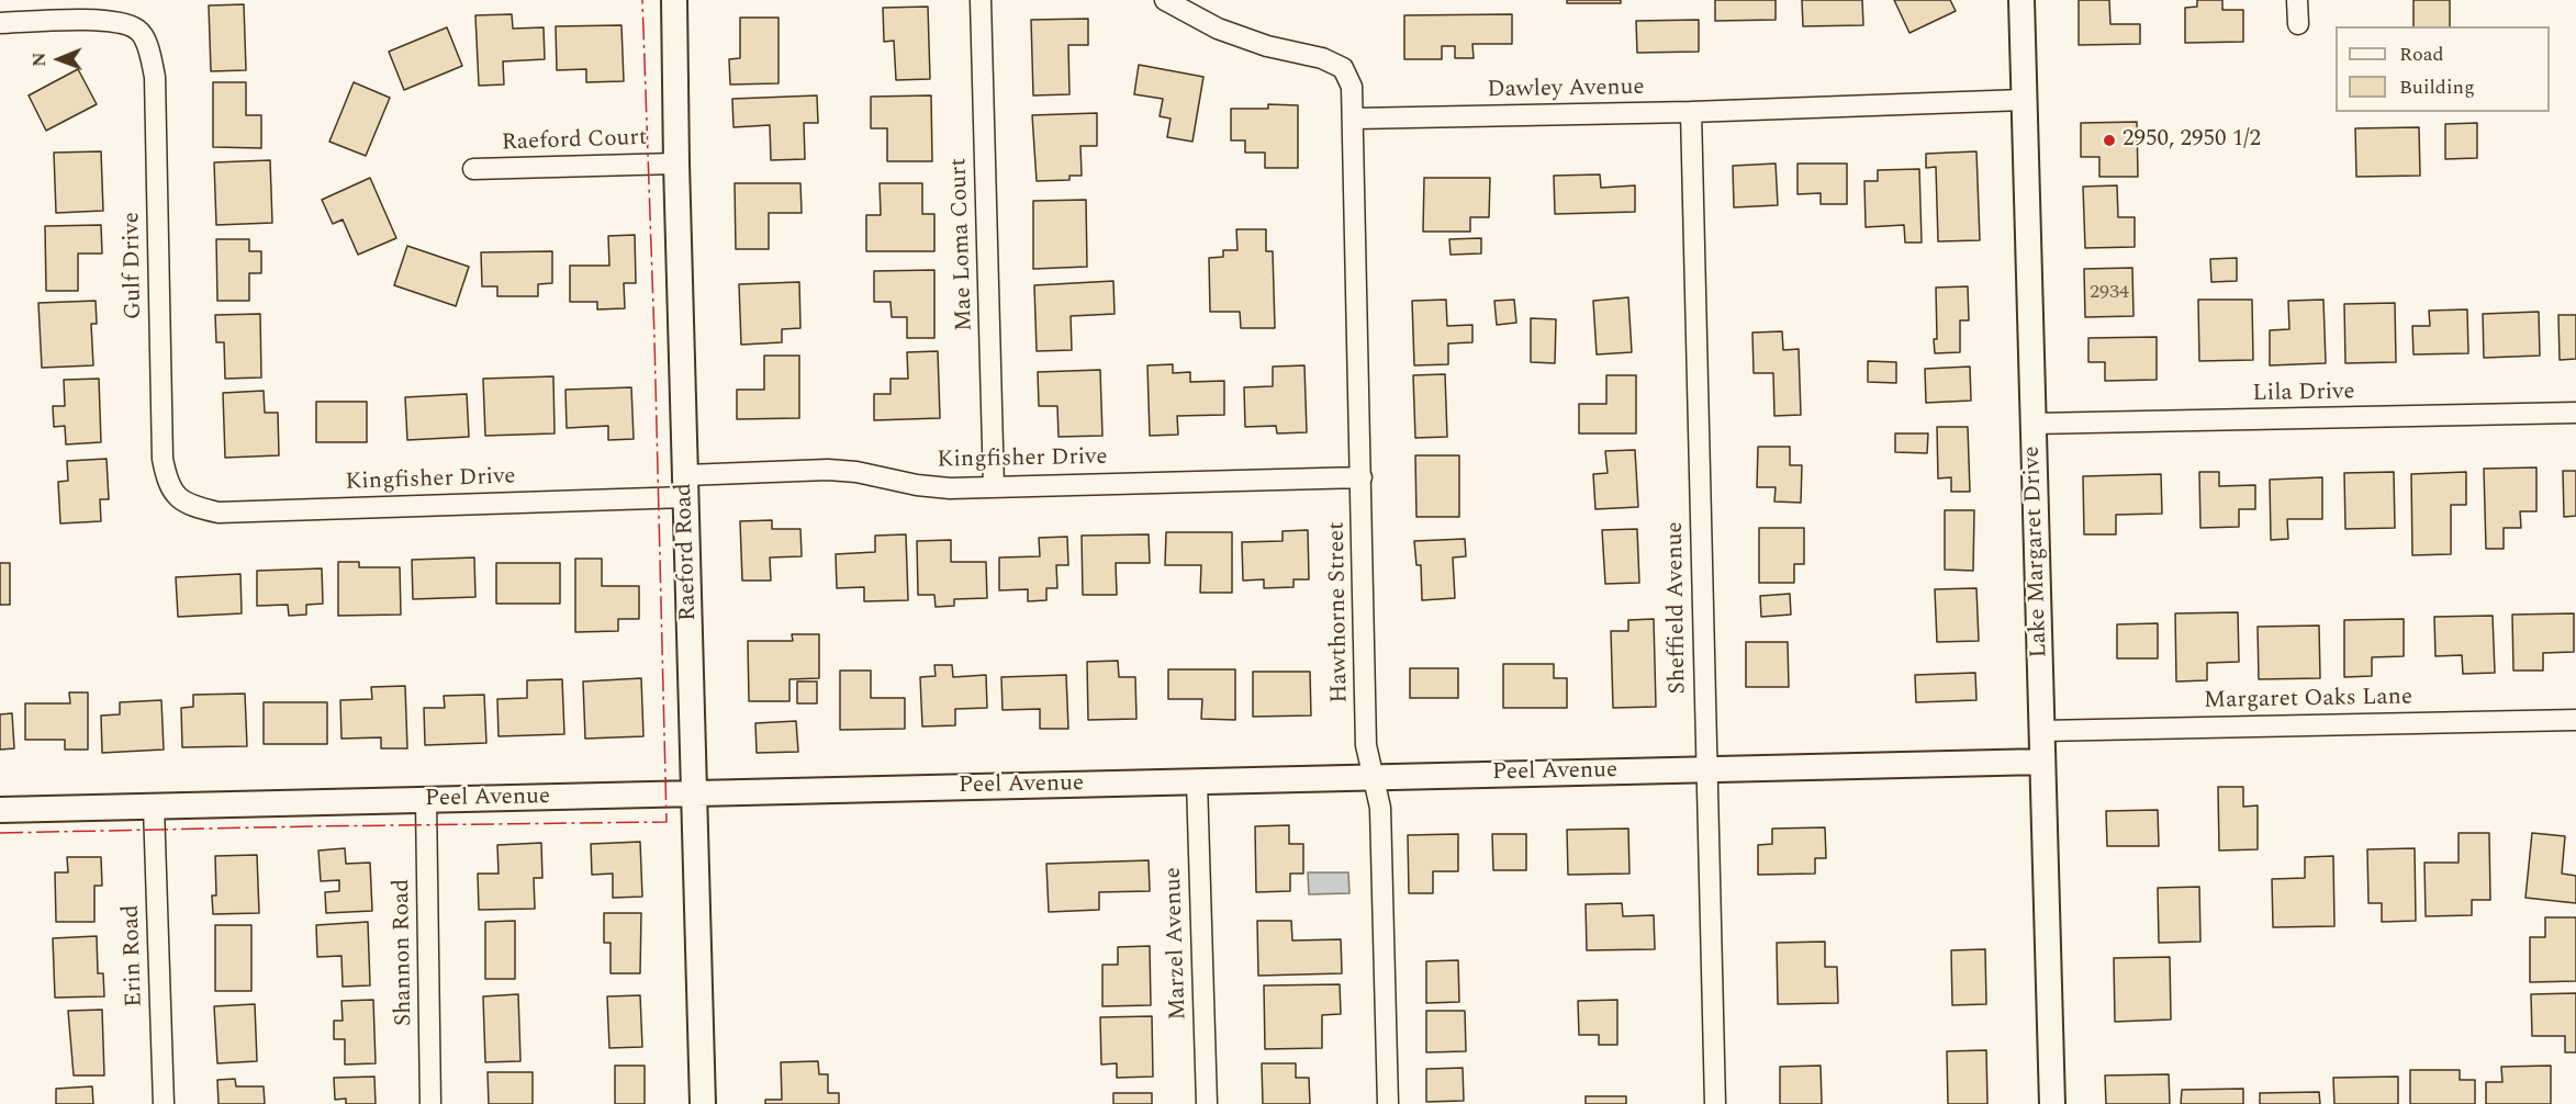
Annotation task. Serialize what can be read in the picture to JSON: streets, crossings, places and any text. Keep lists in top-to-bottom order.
{
  "streets": {
    "street": [
      "Dawley Avenue",
      "Raeford Court",
      "Mae Loma Court",
      "Gulf Drive",
      "Lila Drive",
      "Kingfisher Drive",
      "Raeford Road",
      "Lake Margaret Drive",
      "Sheffield Avenue",
      "Hawthorne Street",
      "Margaret Oaks Lane",
      "Peel Avenue",
      "Marzel Avenue",
      "Shannon Road",
      "Erin Road"
    ]
  },
  "crossings": [
    ["Dawley Avenue", "Lake Margaret Drive"],
    ["Dawley Avenue", "Sheffield Avenue"],
    ["Dawley Avenue", "Hawthorne Street"],
    ["Raeford Court", "Raeford Road"],
    ["Mae Loma Court", "Kingfisher Drive"],
    ["Gulf Drive", "Kingfisher Drive"],
    ["Lila Drive", "Lake Margaret Drive"],
    ["Kingfisher Drive", "Raeford Road"],
    ["Kingfisher Drive", "Hawthorne Street"],
    ["Raeford Road", "Peel Avenue"],
    ["Lake Margaret Drive", "Margaret Oaks Lane"],
    ["Lake Margaret Drive", "Peel Avenue"],
    ["Sheffield Avenue", "Peel Avenue"],
    ["Hawthorne Street", "Peel Avenue"],
    ["Peel Avenue", "Marzel Avenue"],
    ["Peel Avenue", "Shannon Road"],
    ["Peel Avenue", "Erin Road"]
  ],
  "places": ["2950, 2950 1/2"],
  "house_numbers": ["2934"],
  "legend": ["Road", "Building"],
  "north": "left"
}
